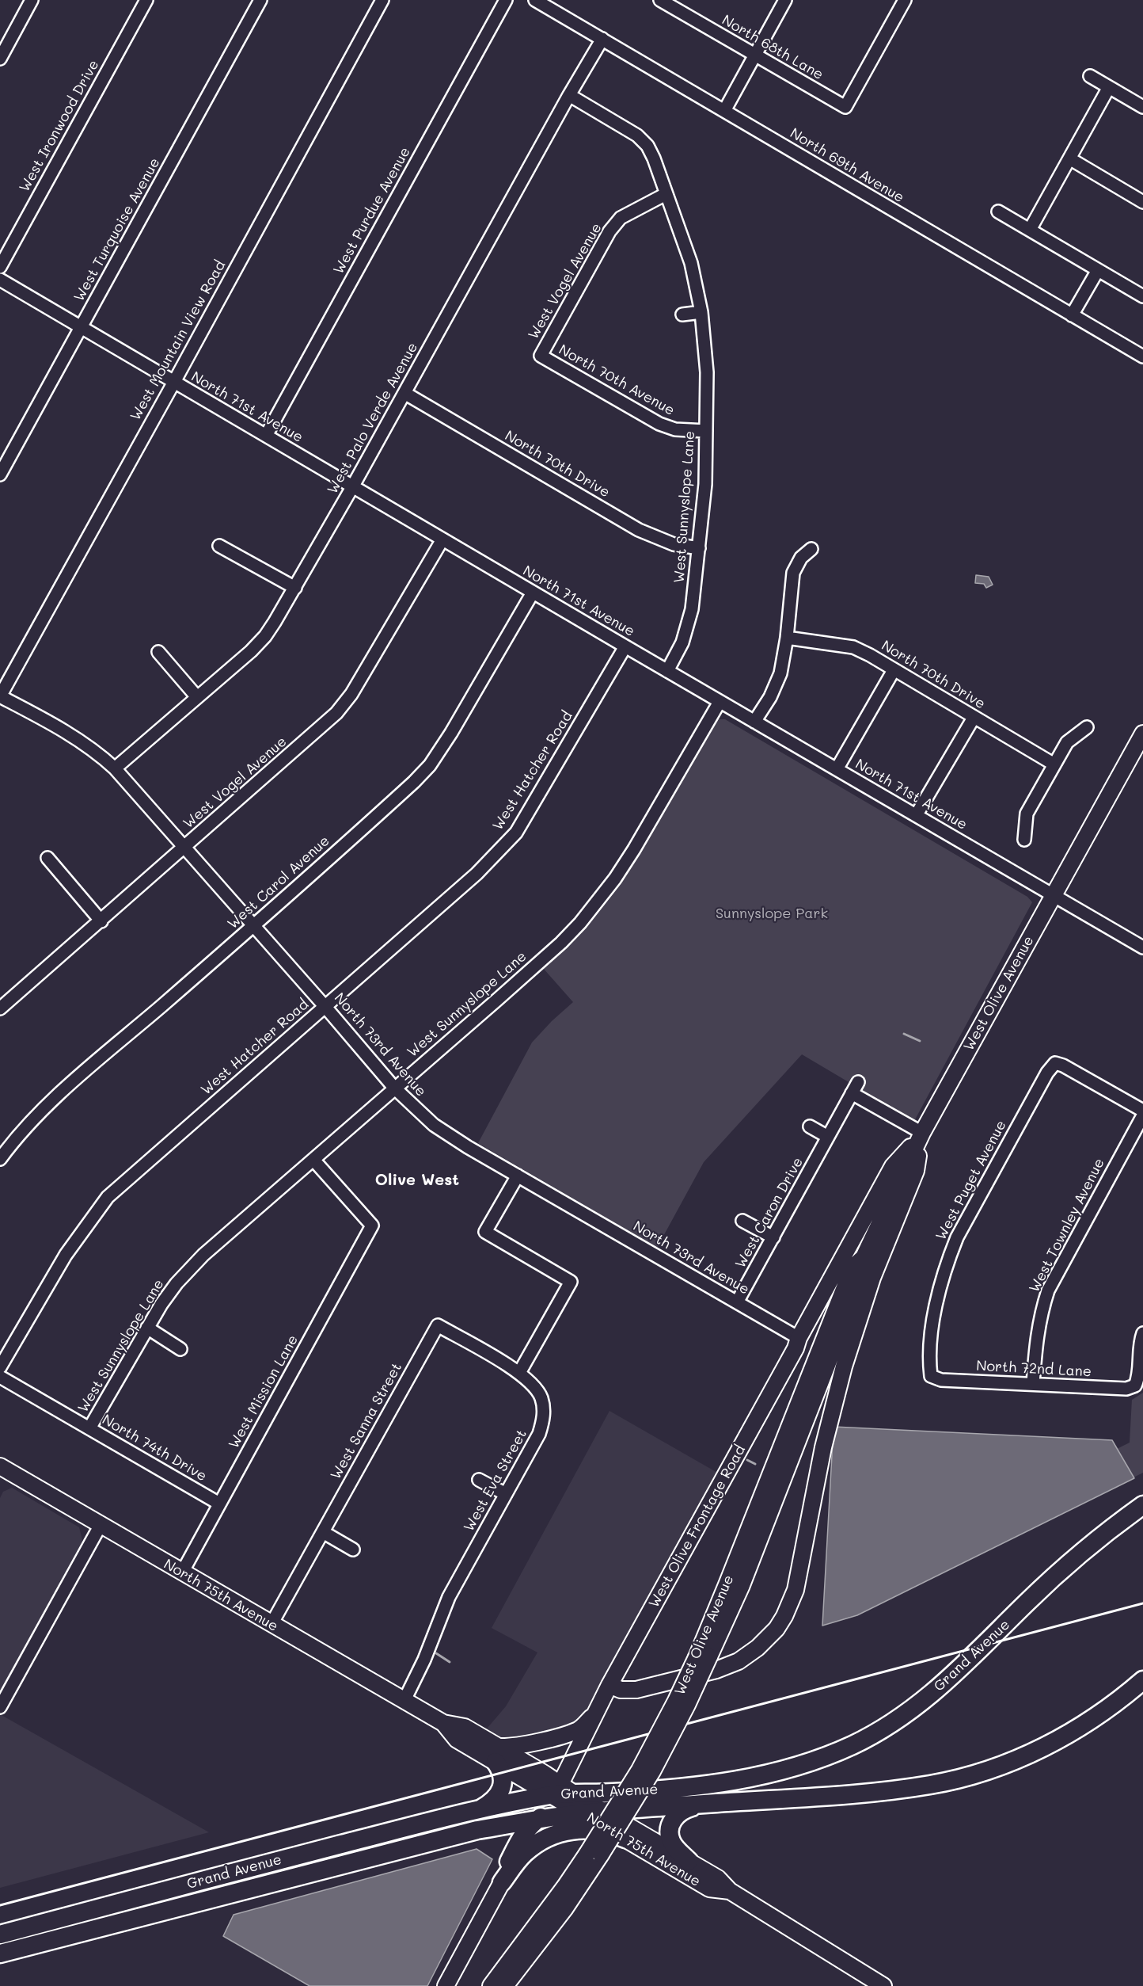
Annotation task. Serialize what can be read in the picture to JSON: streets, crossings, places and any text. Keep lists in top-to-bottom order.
{
  "streets": {
    "highway": ["Grand Avenue"],
    "main road": ["West Olive Avenue", "West Olive Frontage Road", "North 75th Avenue"],
    "street": [
      "North 68th Lane",
      "West Ironwood Drive",
      "North 69th Avenue",
      "West Purdue Avenue",
      "West Turquoise Avenue",
      "West Vogel Avenue",
      "West Mountain View Road",
      "North 70th Avenue",
      "North 71st Avenue",
      "West Palo Verde Avenue",
      "North 70th Drive",
      "West Sunnyslope Lane",
      "West Hatcher Road",
      "West Carol Avenue",
      "North 73rd Avenue",
      "West Puget Avenue",
      "West Caron Drive",
      "West Townley Avenue",
      "North 72nd Lane",
      "West Mission Lane",
      "West Sanna Street",
      "North 74th Drive",
      "West Eva Street"
    ]
  },
  "crossings": [
    ["North 69th Avenue", "West Palo Verde Avenue"],
    ["West Purdue Avenue", "North 71st Avenue"],
    ["West Turquoise Avenue", "North 71st Avenue"],
    ["West Vogel Avenue", "North 70th Avenue"],
    ["West Vogel Avenue", "North 71st Avenue"],
    ["West Vogel Avenue", "West Sunnyslope Lane"],
    ["West Vogel Avenue", "North 73rd Avenue"],
    ["West Mountain View Road", "North 71st Avenue"],
    ["West Mountain View Road", "North 73rd Avenue"],
    ["North 70th Avenue", "West Sunnyslope Lane"],
    ["North 71st Avenue", "West Palo Verde Avenue"],
    ["North 71st Avenue", "West Sunnyslope Lane"],
    ["North 71st Avenue", "West Hatcher Road"],
    ["North 71st Avenue", "West Carol Avenue"],
    ["North 71st Avenue", "West Olive Avenue"],
    ["West Palo Verde Avenue", "North 70th Drive"],
    ["West Palo Verde Avenue", "West Sunnyslope Lane"],
    ["West Palo Verde Avenue", "North 73rd Avenue"],
    ["North 70th Drive", "West Sunnyslope Lane"],
    ["West Sunnyslope Lane", "North 73rd Avenue"],
    ["West Sunnyslope Lane", "West Mission Lane"],
    ["West Sunnyslope Lane", "North 74th Drive"],
    ["West Hatcher Road", "North 73rd Avenue"],
    ["West Carol Avenue", "North 73rd Avenue"],
    ["West Olive Avenue", "West Olive Frontage Road"],
    ["North 73rd Avenue", "West Caron Drive"],
    ["North 73rd Avenue", "West Olive Frontage Road"],
    ["West Puget Avenue", "North 72nd Lane"],
    ["West Townley Avenue", "North 72nd Lane"],
    ["West Mission Lane", "North 74th Drive"],
    ["West Mission Lane", "North 75th Avenue"],
    ["West Sanna Street", "West Eva Street"],
    ["West Sanna Street", "North 75th Avenue"],
    ["West Eva Street", "North 75th Avenue"],
    ["North 75th Avenue", "Grand Avenue"]
  ],
  "districts": ["Olive West"],
  "parks": ["Sunnyslope Park"]
}
